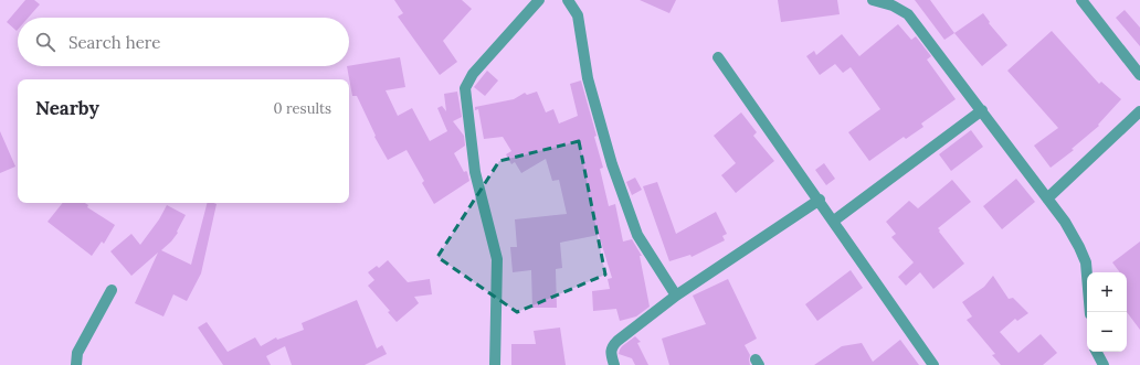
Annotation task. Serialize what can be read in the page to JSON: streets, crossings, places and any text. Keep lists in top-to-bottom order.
{
  "page": {
    "search": "Search here",
    "heading": ["Nearby", "0 results"],
    "map_buttons": ["+", "−"]
  }
}
